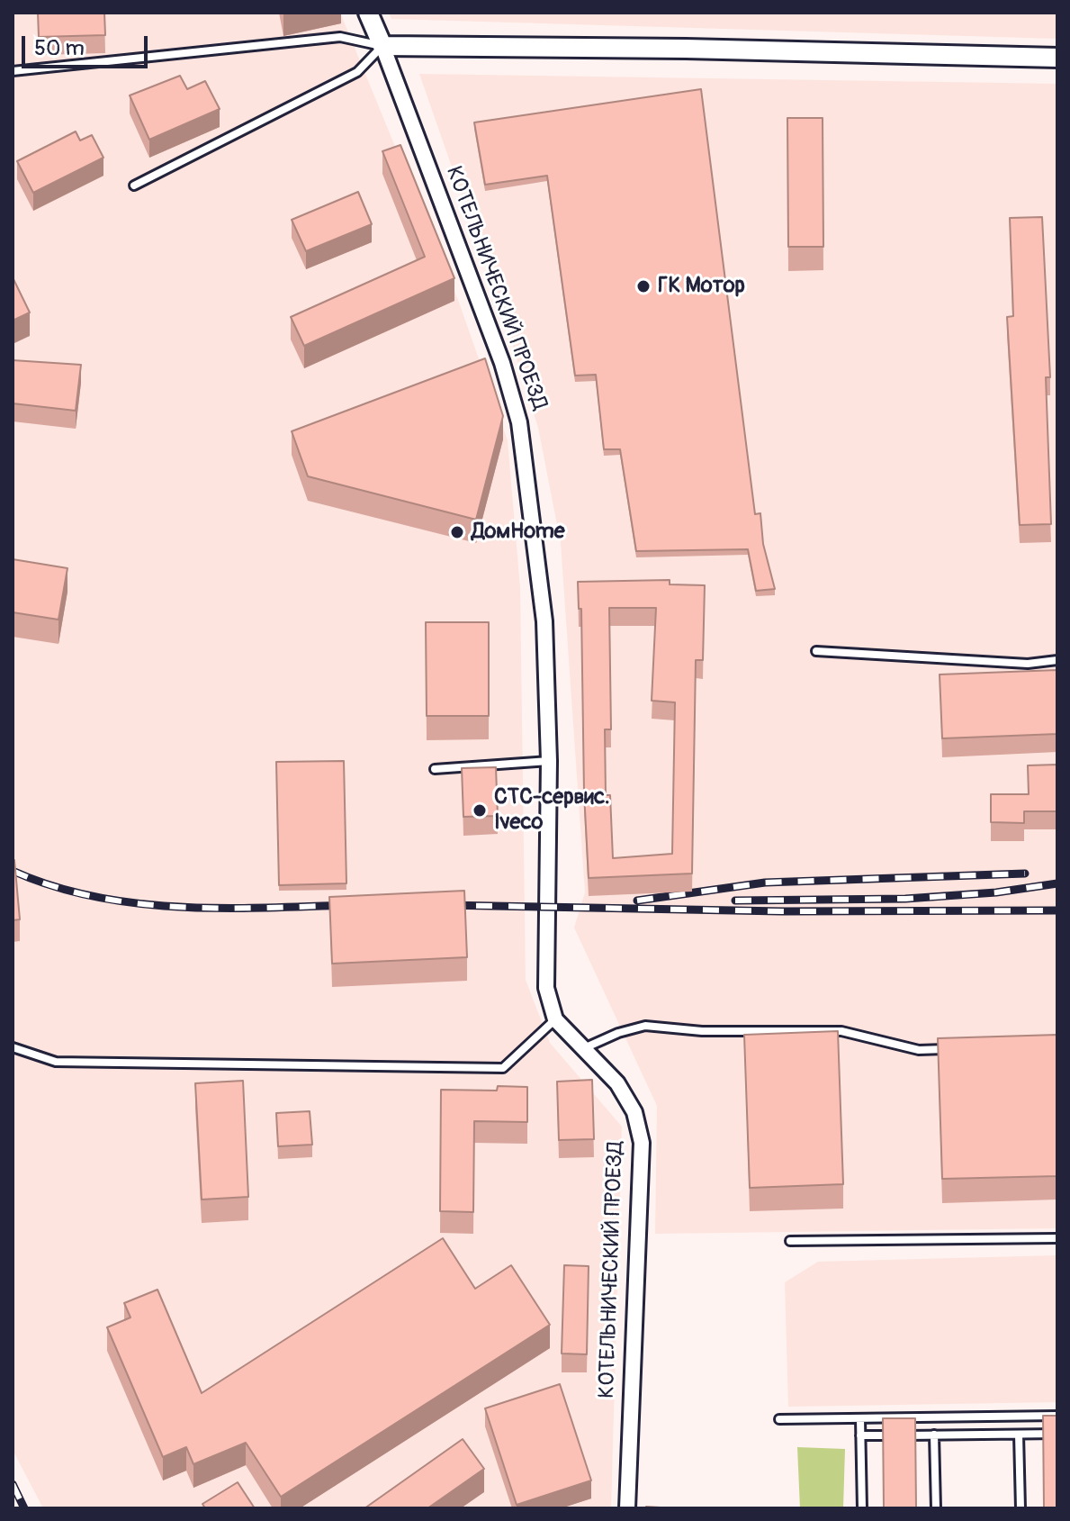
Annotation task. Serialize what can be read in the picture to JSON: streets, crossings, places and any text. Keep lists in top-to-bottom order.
{
  "streets": {
    "street": ["КОТЕЛЬНИЧЕСКИЙ ПРОЕЗД"]
  },
  "places": ["ГК Мотор", "ДомHome", "СТС-сервис. Iveco"],
  "scale_bar": "50 m"
}
